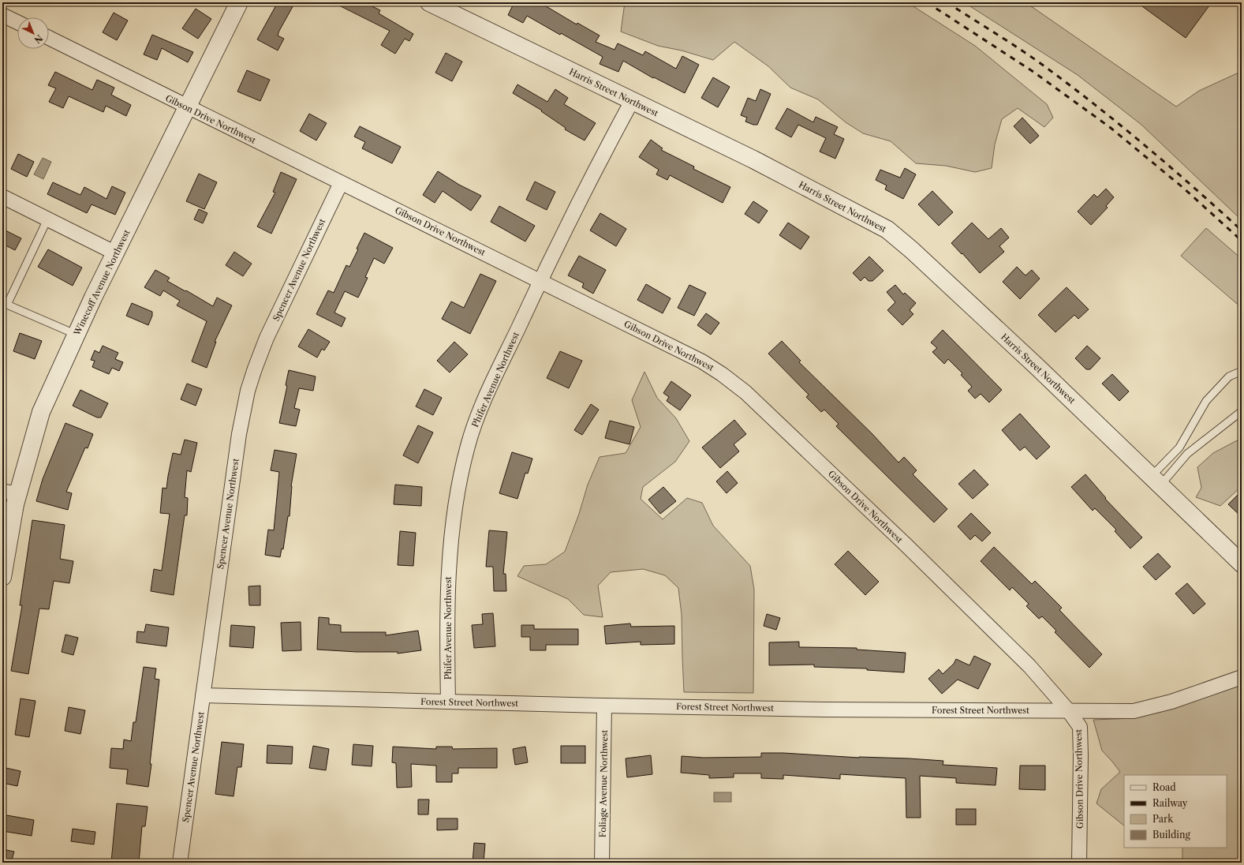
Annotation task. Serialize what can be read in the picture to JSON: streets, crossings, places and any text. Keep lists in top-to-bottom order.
{
  "streets": {
    "street": [
      "Harris Street Northwest",
      "Gibson Drive Northwest",
      "Spencer Avenue Northwest",
      "Winecoff Avenue Northwest",
      "Phifer Avenue Northwest",
      "Forest Street Northwest",
      "Foliage Avenue Northwest"
    ]
  },
  "crossings": [
    ["Harris Street Northwest", "Phifer Avenue Northwest"],
    ["Gibson Drive Northwest", "Spencer Avenue Northwest"],
    ["Gibson Drive Northwest", "Winecoff Avenue Northwest"],
    ["Gibson Drive Northwest", "Phifer Avenue Northwest"],
    ["Gibson Drive Northwest", "Forest Street Northwest"],
    ["Spencer Avenue Northwest", "Forest Street Northwest"],
    ["Phifer Avenue Northwest", "Forest Street Northwest"],
    ["Forest Street Northwest", "Foliage Avenue Northwest"]
  ],
  "legend": [
    "Road",
    "Railway",
    "Park",
    "Building"
  ],
  "north": "bottom right"
}
